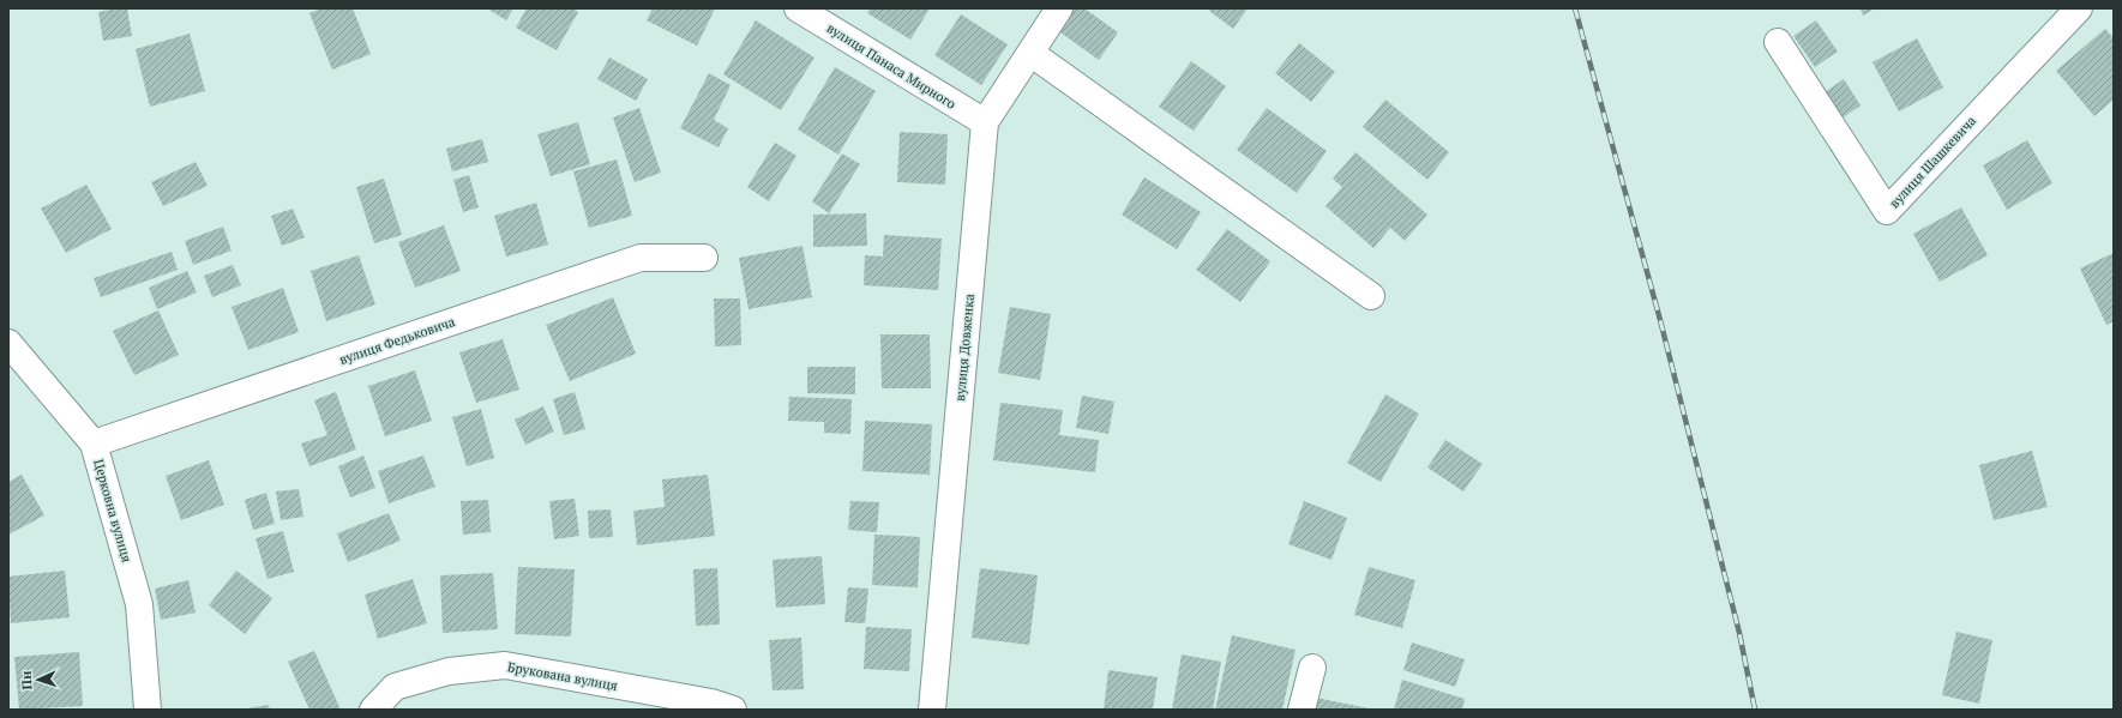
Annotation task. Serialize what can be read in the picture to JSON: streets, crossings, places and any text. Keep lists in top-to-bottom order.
{
  "streets": {
    "street": [
      "вулиця Панаса Мирного",
      "вулиця Шашкевича",
      "вулиця Федьковича",
      "вулиця Довженка",
      "Церковна вулиця",
      "Брукована вулиця"
    ]
  },
  "crossings": [
    ["вулиця Панаса Мирного", "вулиця Довженка"],
    ["вулиця Федьковича", "Церковна вулиця"]
  ],
  "north": "left"
}
